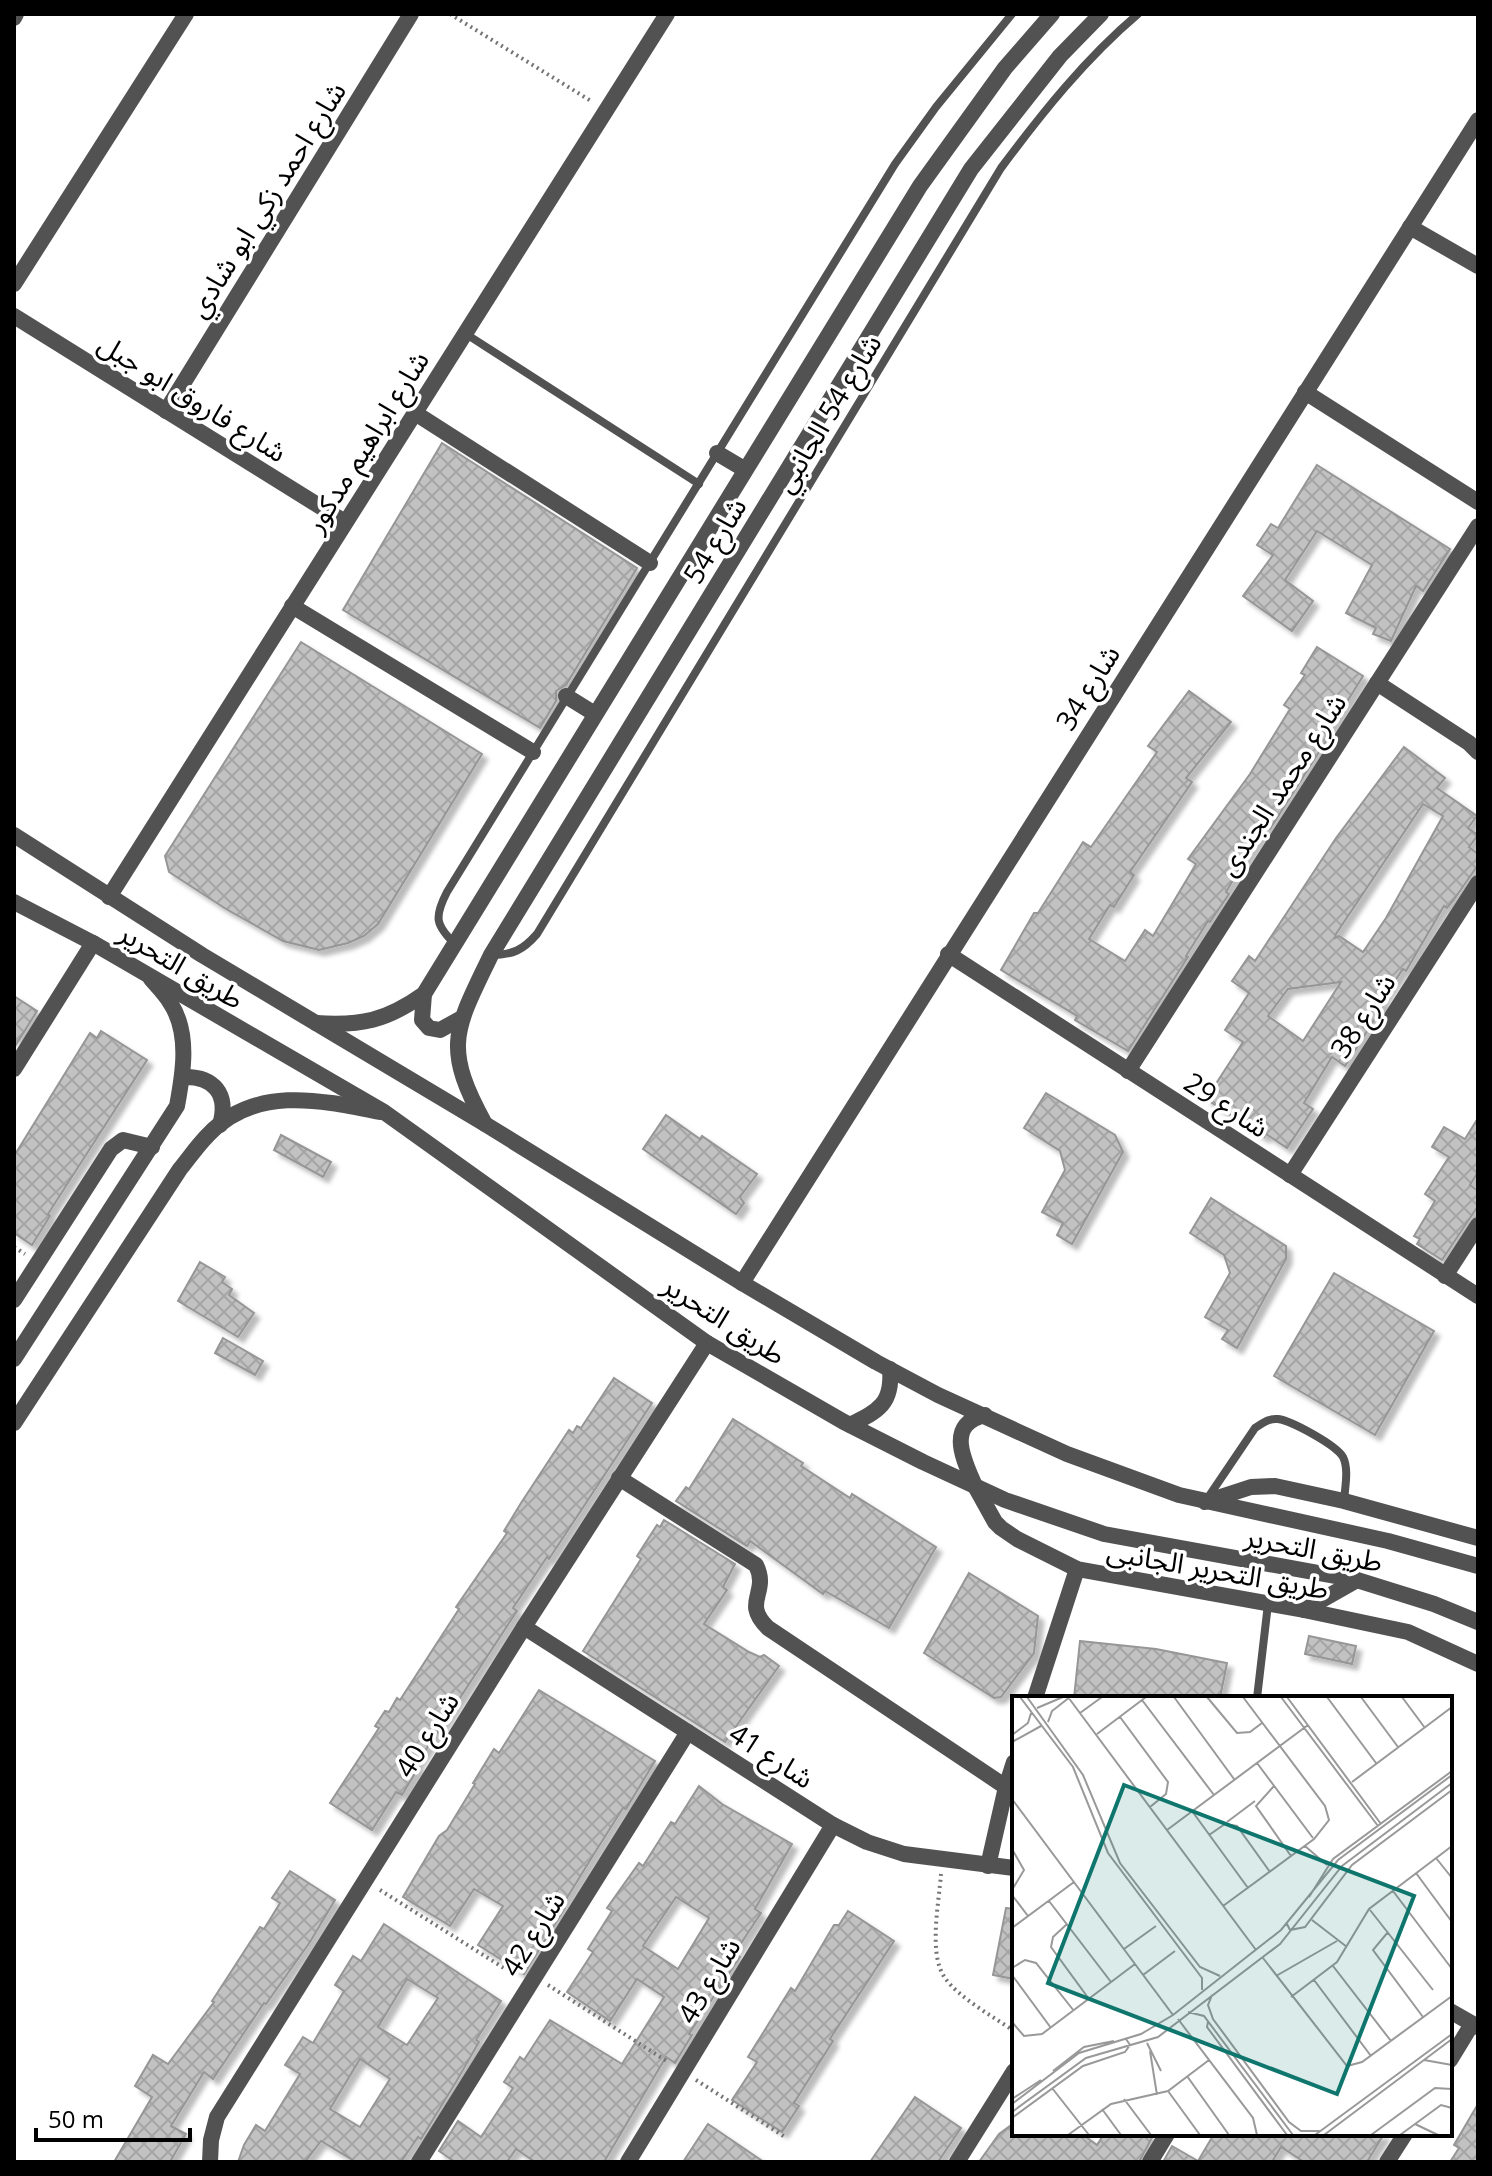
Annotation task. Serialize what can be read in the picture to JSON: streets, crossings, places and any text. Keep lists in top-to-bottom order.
{
  "streets": {
    "street": [
      "شارع احمد زكي ابو شادي",
      "شارع فاروق ابو جبل",
      "شارع ابراهيم مدكور",
      "شارع 54",
      "شارع 34",
      "شارع محمد الجندى",
      "طريق التحرير",
      "شارع 38",
      "شارع 29",
      "طريق التحرير الجانبى",
      "شارع 40",
      "شارع 41",
      "شارع 42",
      "شارع 43"
    ],
    "lane": ["شارع 54 الجانبي"]
  },
  "crossings": [
    ["شارع احمد زكي ابو شادي", "شارع فاروق ابو جبل"],
    ["شارع فاروق ابو جبل", "شارع ابراهيم مدكور"],
    ["شارع 54 الجانبي", "شارع 54"],
    ["شارع ابراهيم مدكور", "طريق التحرير"],
    ["شارع 54", "طريق التحرير"],
    ["شارع 34", "طريق التحرير"],
    ["شارع 34", "شارع 29"],
    ["شارع محمد الجندى", "شارع 29"],
    ["طريق التحرير", "طريق التحرير الجانبى"],
    ["طريق التحرير", "شارع 40"],
    ["شارع 38", "شارع 29"],
    ["شارع 40", "شارع 41"],
    ["شارع 41", "شارع 42"],
    ["شارع 41", "شارع 43"]
  ],
  "scale_bar": "50 m"
}
